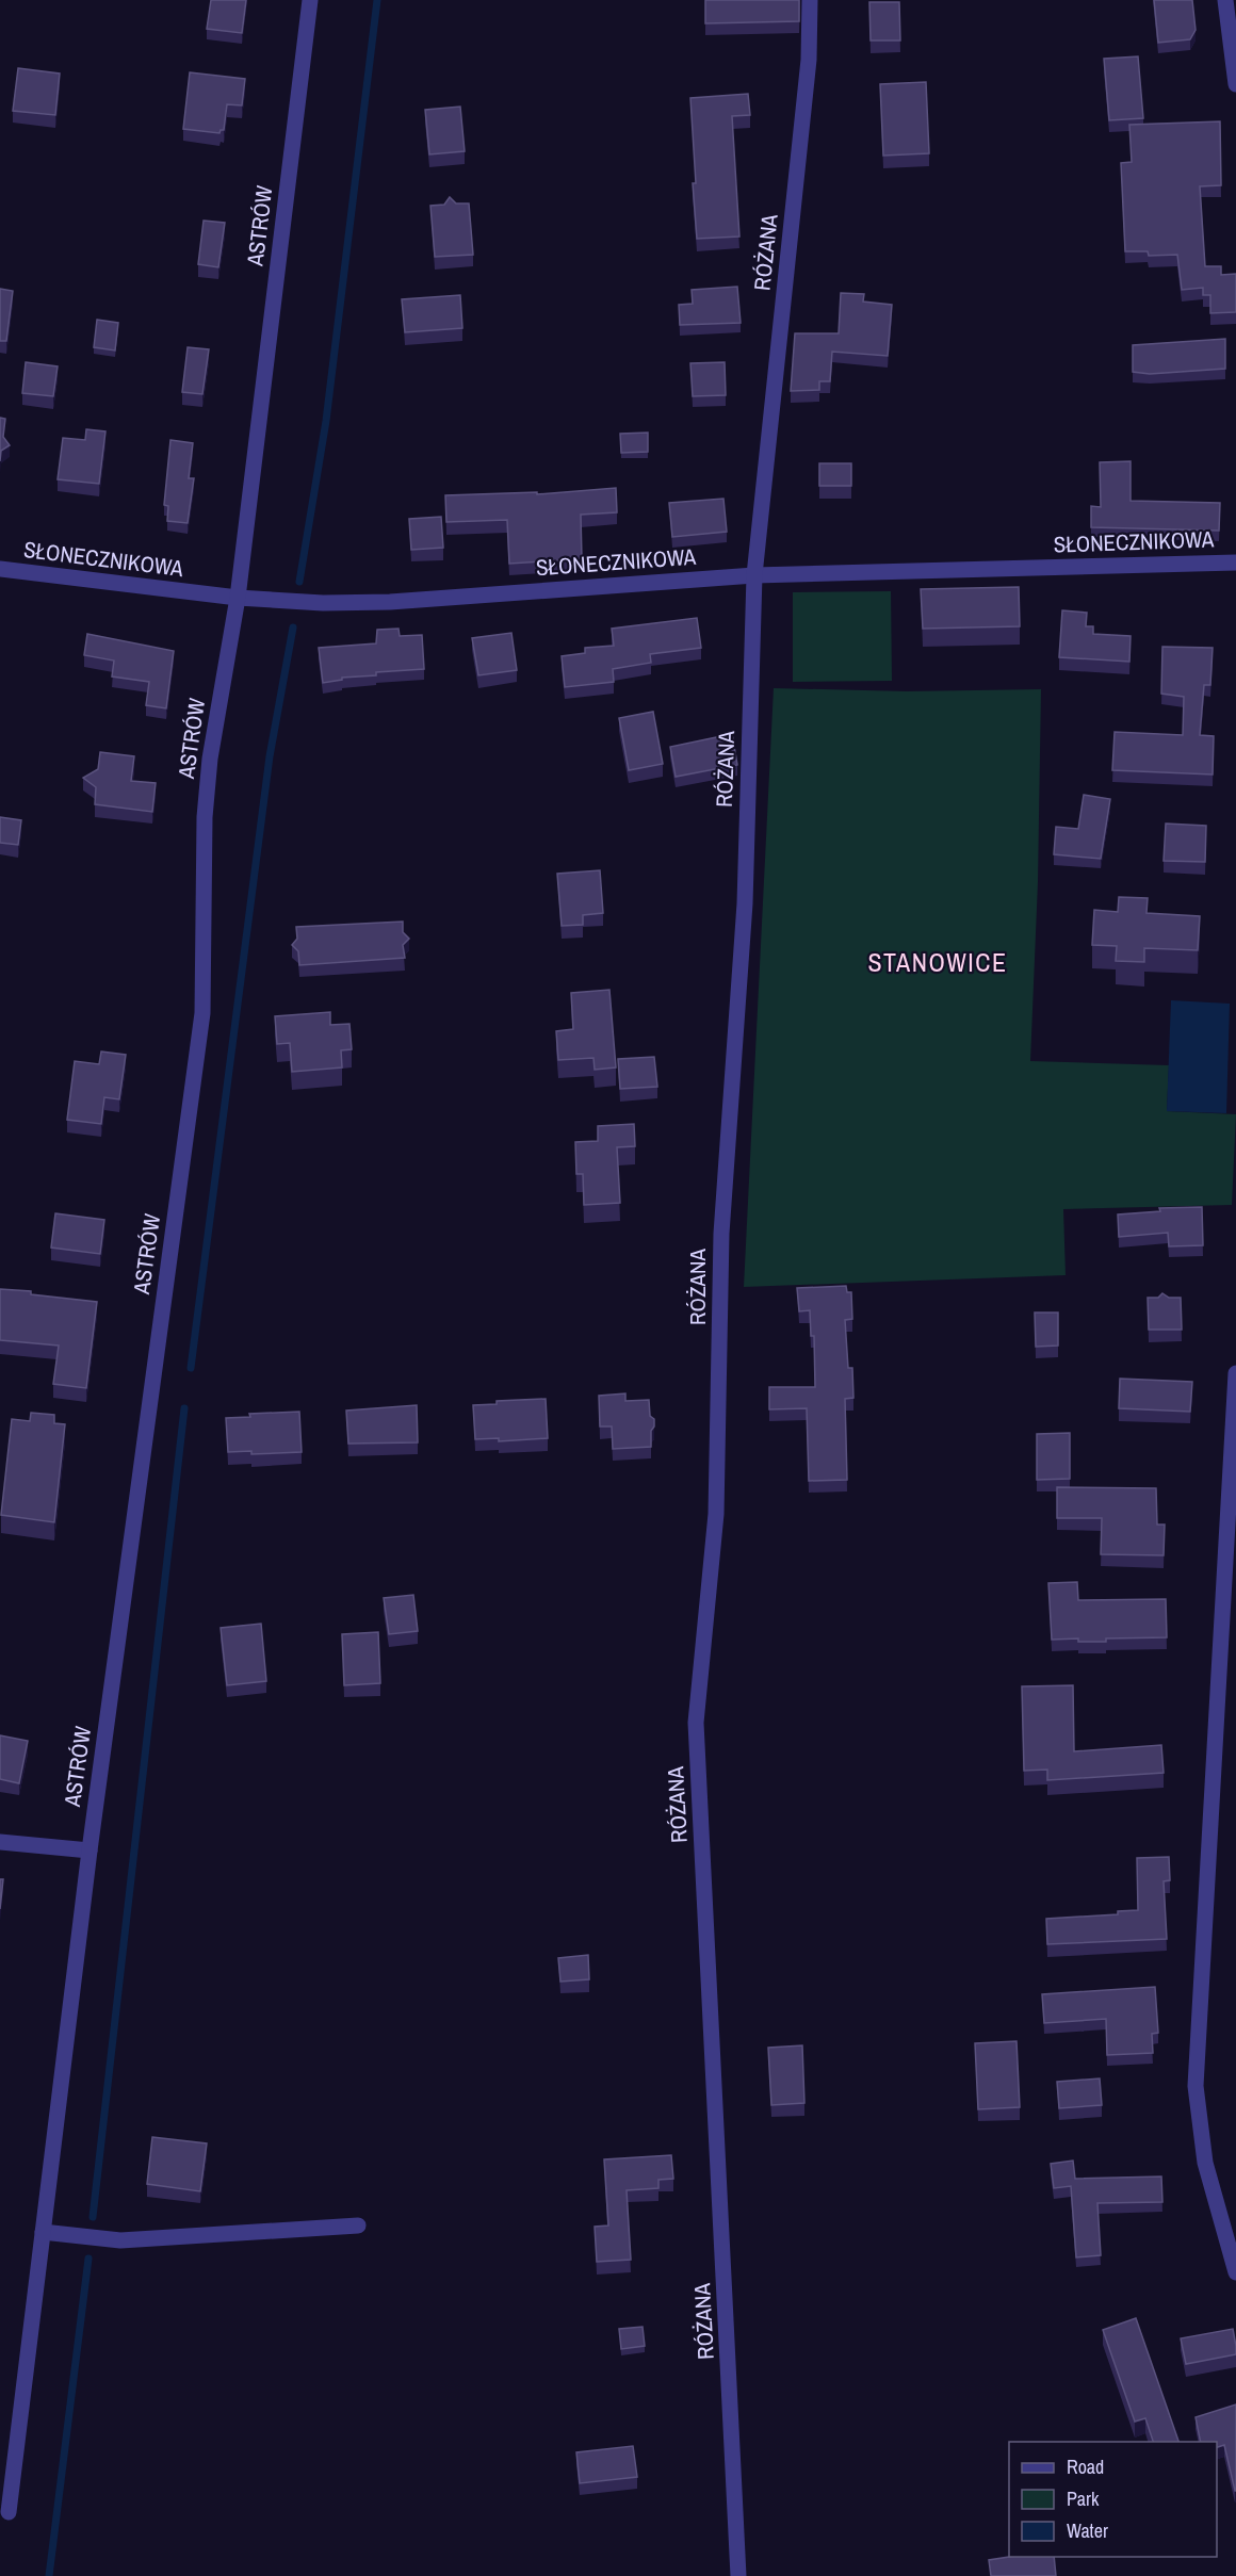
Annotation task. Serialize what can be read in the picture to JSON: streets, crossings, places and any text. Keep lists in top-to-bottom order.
{
  "streets": {
    "street": ["ASTRÓW", "RÓŻANA", "SŁONECZNIKOWA"]
  },
  "crossings": [
    ["ASTRÓW", "SŁONECZNIKOWA"],
    ["RÓŻANA", "SŁONECZNIKOWA"]
  ],
  "districts": ["STANOWICE"],
  "legend": ["Road", "Park", "Water"]
}
